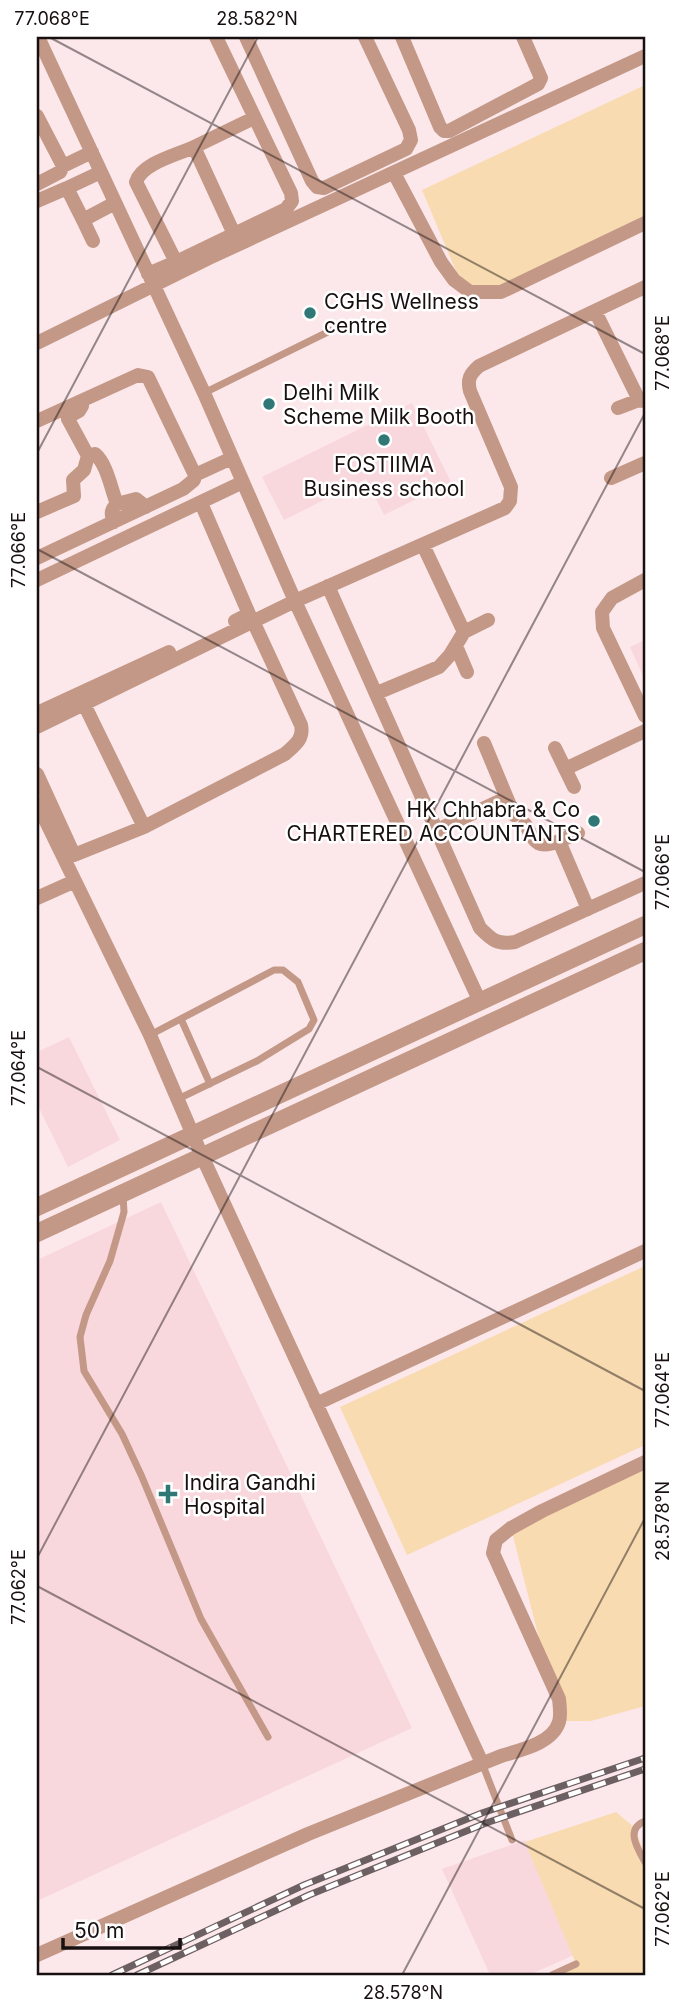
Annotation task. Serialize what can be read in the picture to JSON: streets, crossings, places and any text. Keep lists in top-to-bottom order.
{
  "places": {
    "other": [
      "CGHS Wellness centre",
      "Delhi Milk Scheme Milk Booth",
      "FOSTIIMA Business school",
      "HK Chhabra & Co CHARTERED ACCOUNTANTS"
    ],
    "health": ["Indira Gandhi Hospital"]
  },
  "scale_bar": "50 m",
  "coordinates": [
    "77.068°E",
    "28.582°N",
    "77.066°E",
    "77.064°E",
    "28.578°N",
    "77.062°E"
  ]
}
